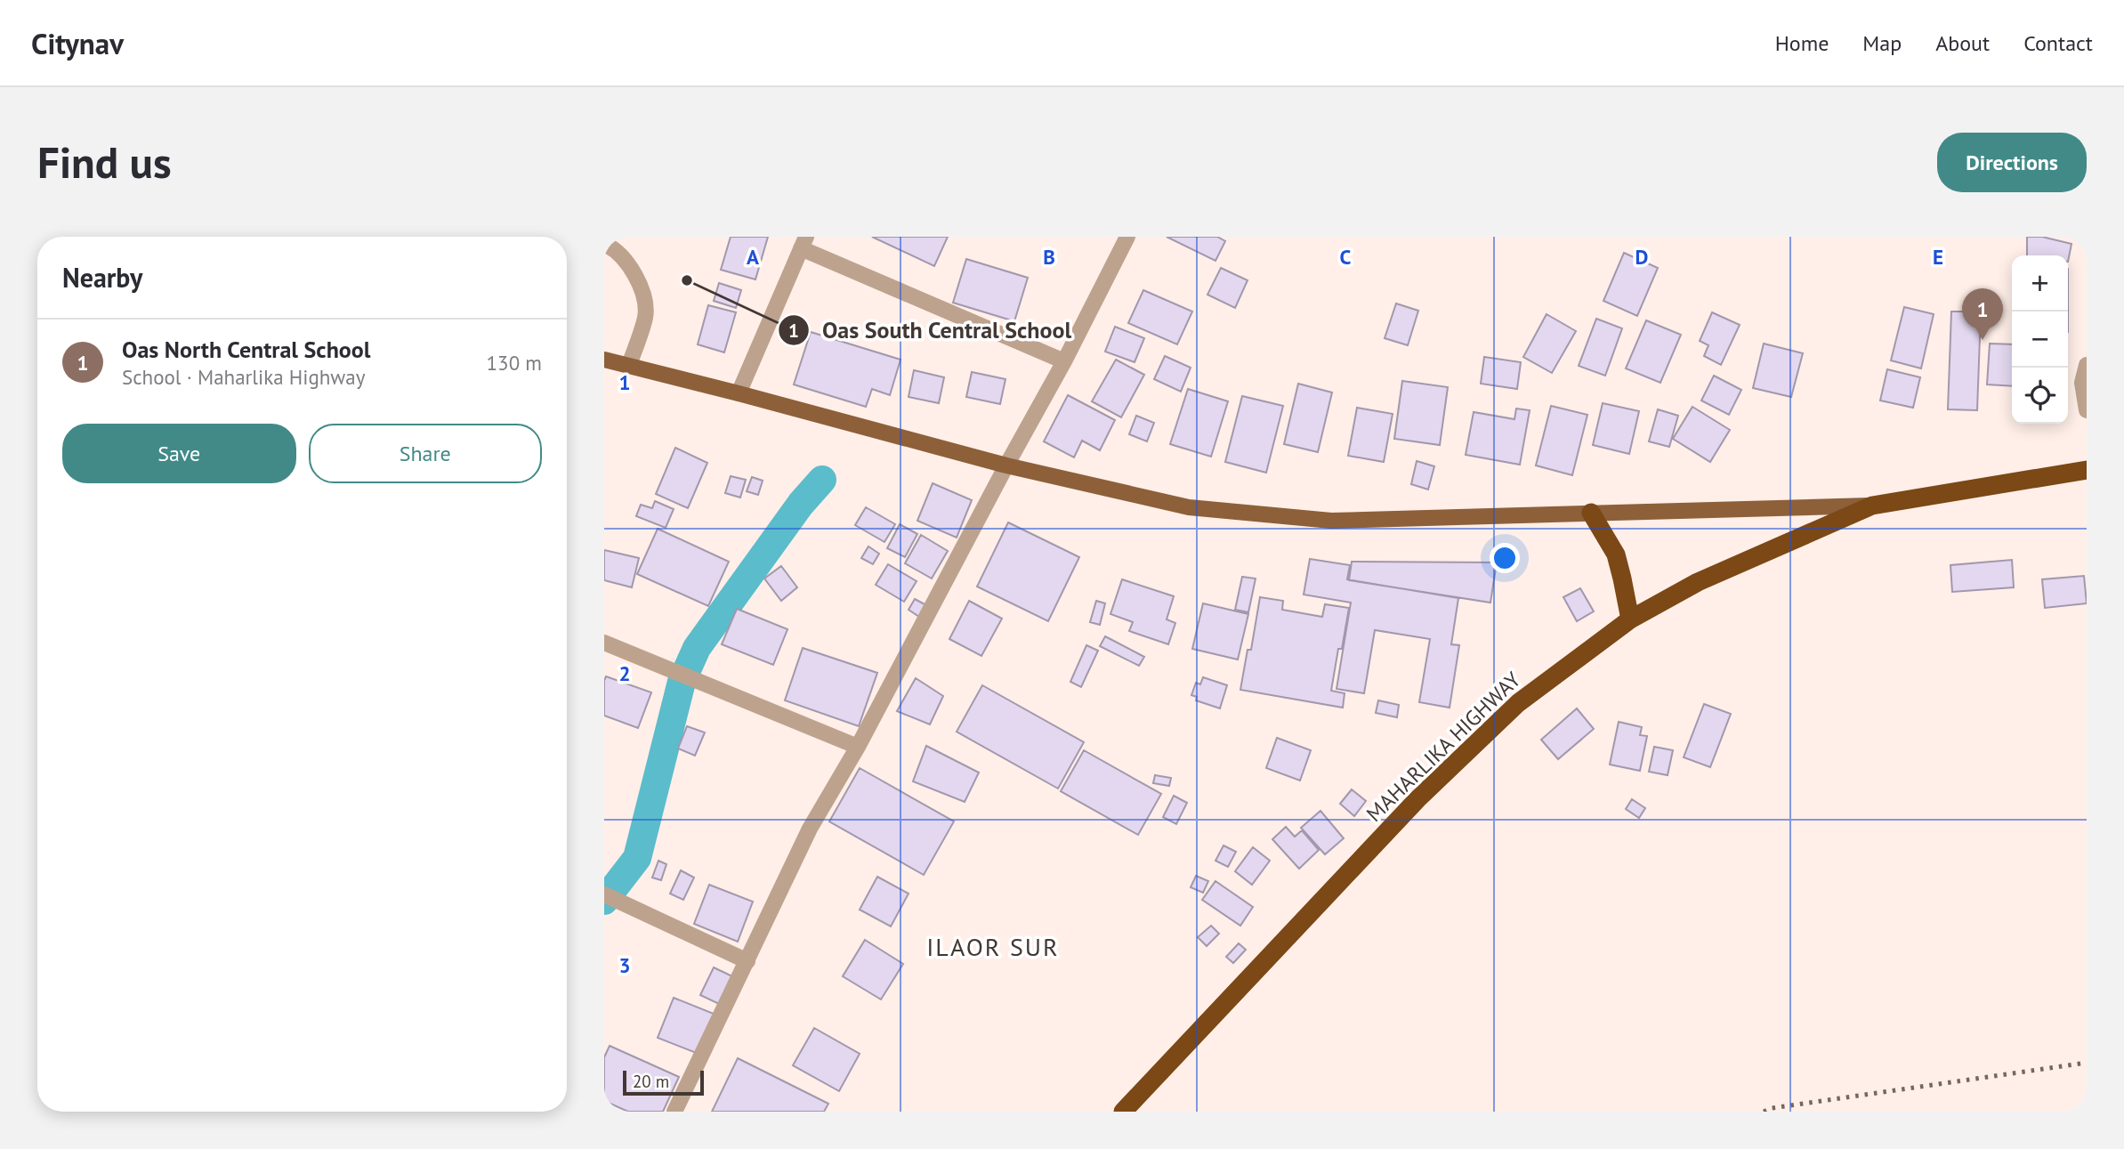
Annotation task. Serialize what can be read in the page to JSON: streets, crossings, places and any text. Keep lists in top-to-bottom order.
{
  "streets": {
    "highway": ["MAHARLIKA HIGHWAY"]
  },
  "districts": ["ILAOR SUR"],
  "places": ["Oas South Central School"],
  "scale_bar": "20 m",
  "page": {
    "header": "Citynav",
    "nav": [
      "Home",
      "Map",
      "About",
      "Contact"
    ],
    "buttons": [
      "Directions",
      ["Save", "Share"]
    ],
    "title": "Find us",
    "heading": "Nearby",
    "map_buttons": ["+", "−"],
    "pins": "1",
    "list": [
      {
        "mark": "1",
        "name": "Oas North Central School",
        "note": "School · Maharlika Highway",
        "value": "130 m"
      }
    ],
    "scale": "20 m"
  },
  "grid": {
    "columns": [
      "A",
      "B",
      "C",
      "D",
      "E"
    ],
    "rows": ["1", "2", "3"]
  }
}
